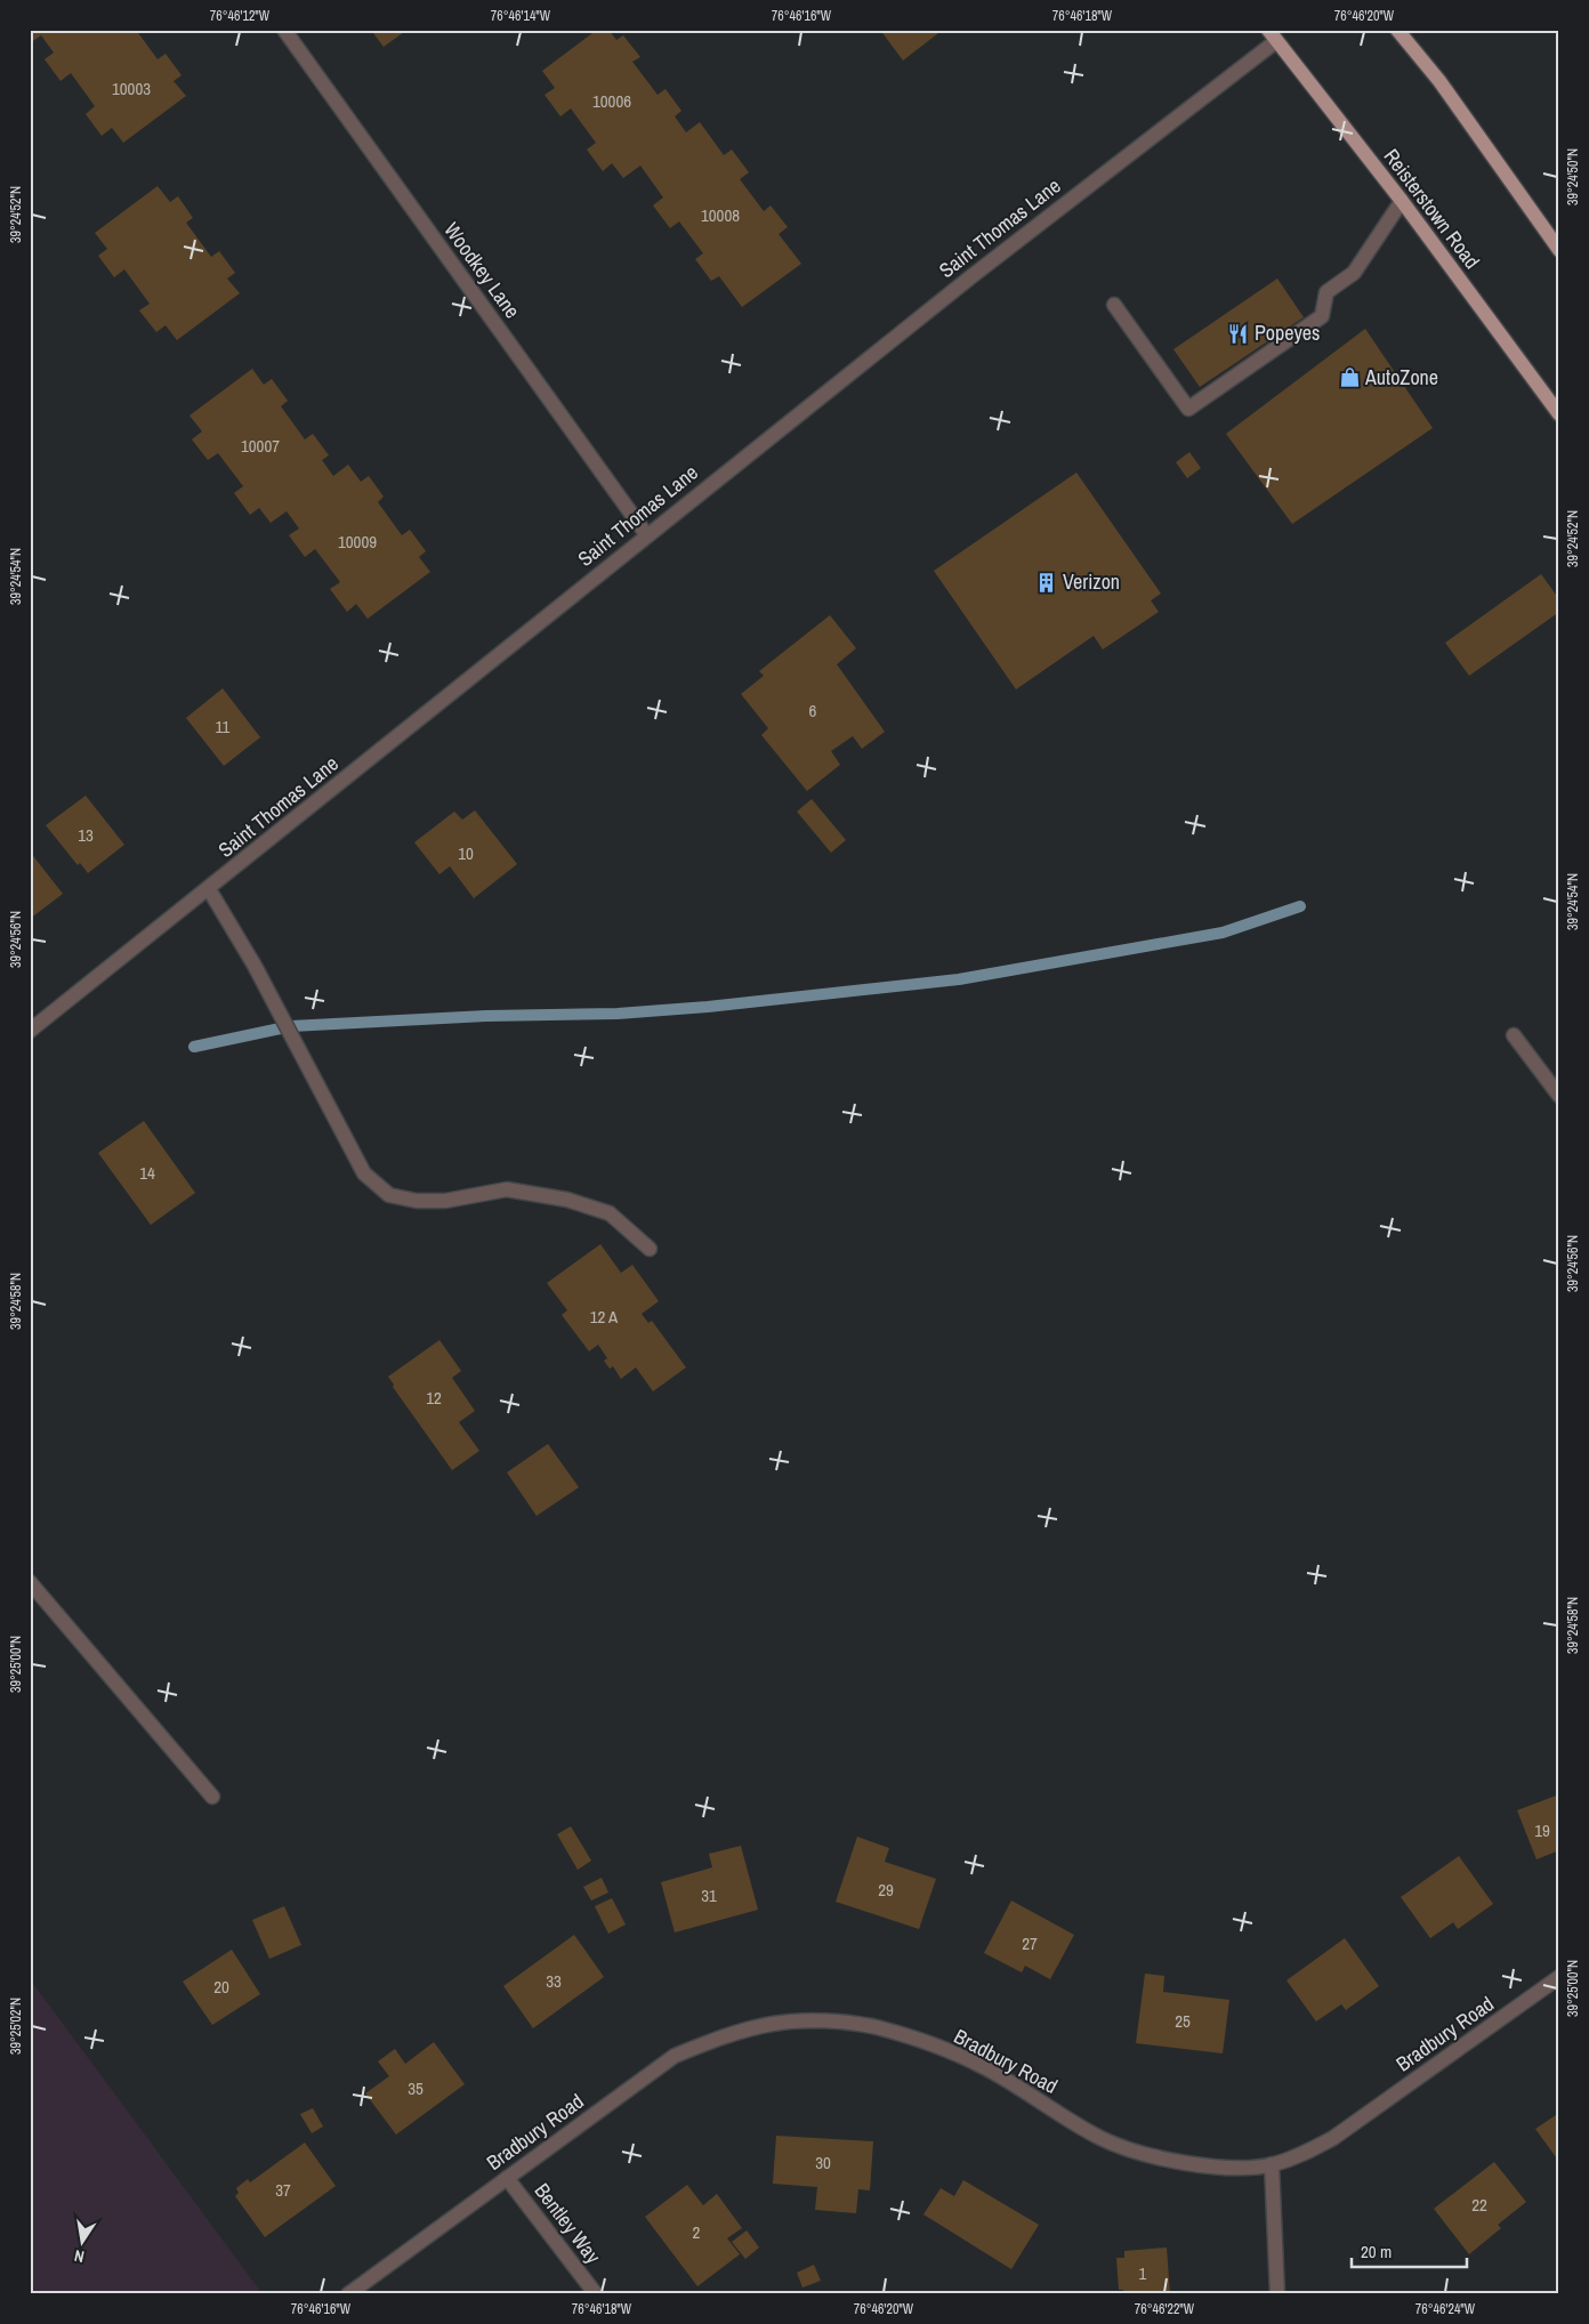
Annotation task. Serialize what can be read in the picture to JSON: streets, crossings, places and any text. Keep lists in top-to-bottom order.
{
  "streets": {
    "main road": ["Reisterstown Road"],
    "street": [
      "Saint Thomas Lane",
      "Woodkey Lane",
      "Bradbury Road",
      "Bentley Way"
    ]
  },
  "crossings": [
    ["Reisterstown Road", "Saint Thomas Lane"],
    ["Saint Thomas Lane", "Woodkey Lane"],
    ["Bradbury Road", "Bentley Way"]
  ],
  "places": {
    "restaurant": ["Popeyes"],
    "shop": ["AutoZone"],
    "building": ["Verizon"]
  },
  "house_numbers": [
    "10003",
    "10006",
    "10008",
    "10007",
    "10009",
    "6",
    "11",
    "13",
    "10",
    "14",
    "12 A",
    "12",
    "19",
    "29",
    "31",
    "27",
    "33",
    "20",
    "25",
    "35",
    "30",
    "37",
    "22",
    "2",
    "1"
  ],
  "scale_bar": "20 m",
  "north": "bottom",
  "coordinates": [
    "76°46'12\"W",
    "76°46'14\"W",
    "76°46'16\"W",
    "76°46'18\"W",
    "76°46'20\"W",
    "39°24'50\"N",
    "39°24'52\"N",
    "39°24'54\"N",
    "39°24'56\"N",
    "39°24'58\"N",
    "39°25'00\"N",
    "39°25'02\"N",
    "76°46'22\"W",
    "76°46'24\"W"
  ]
}
